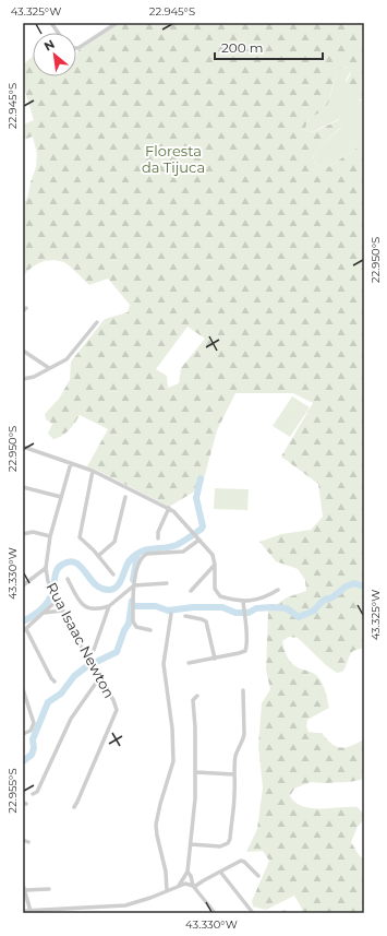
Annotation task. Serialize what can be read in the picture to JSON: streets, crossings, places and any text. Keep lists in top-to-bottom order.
{
  "streets": {
    "street": ["Rua Isaac Newton"]
  },
  "parks": ["Floresta da Tijuca"],
  "scale_bar": "200 m",
  "north": "top left",
  "coordinates": [
    "43.325°W",
    "22.945°S",
    "22.950°S",
    "43.330°W",
    "22.955°S"
  ]
}
